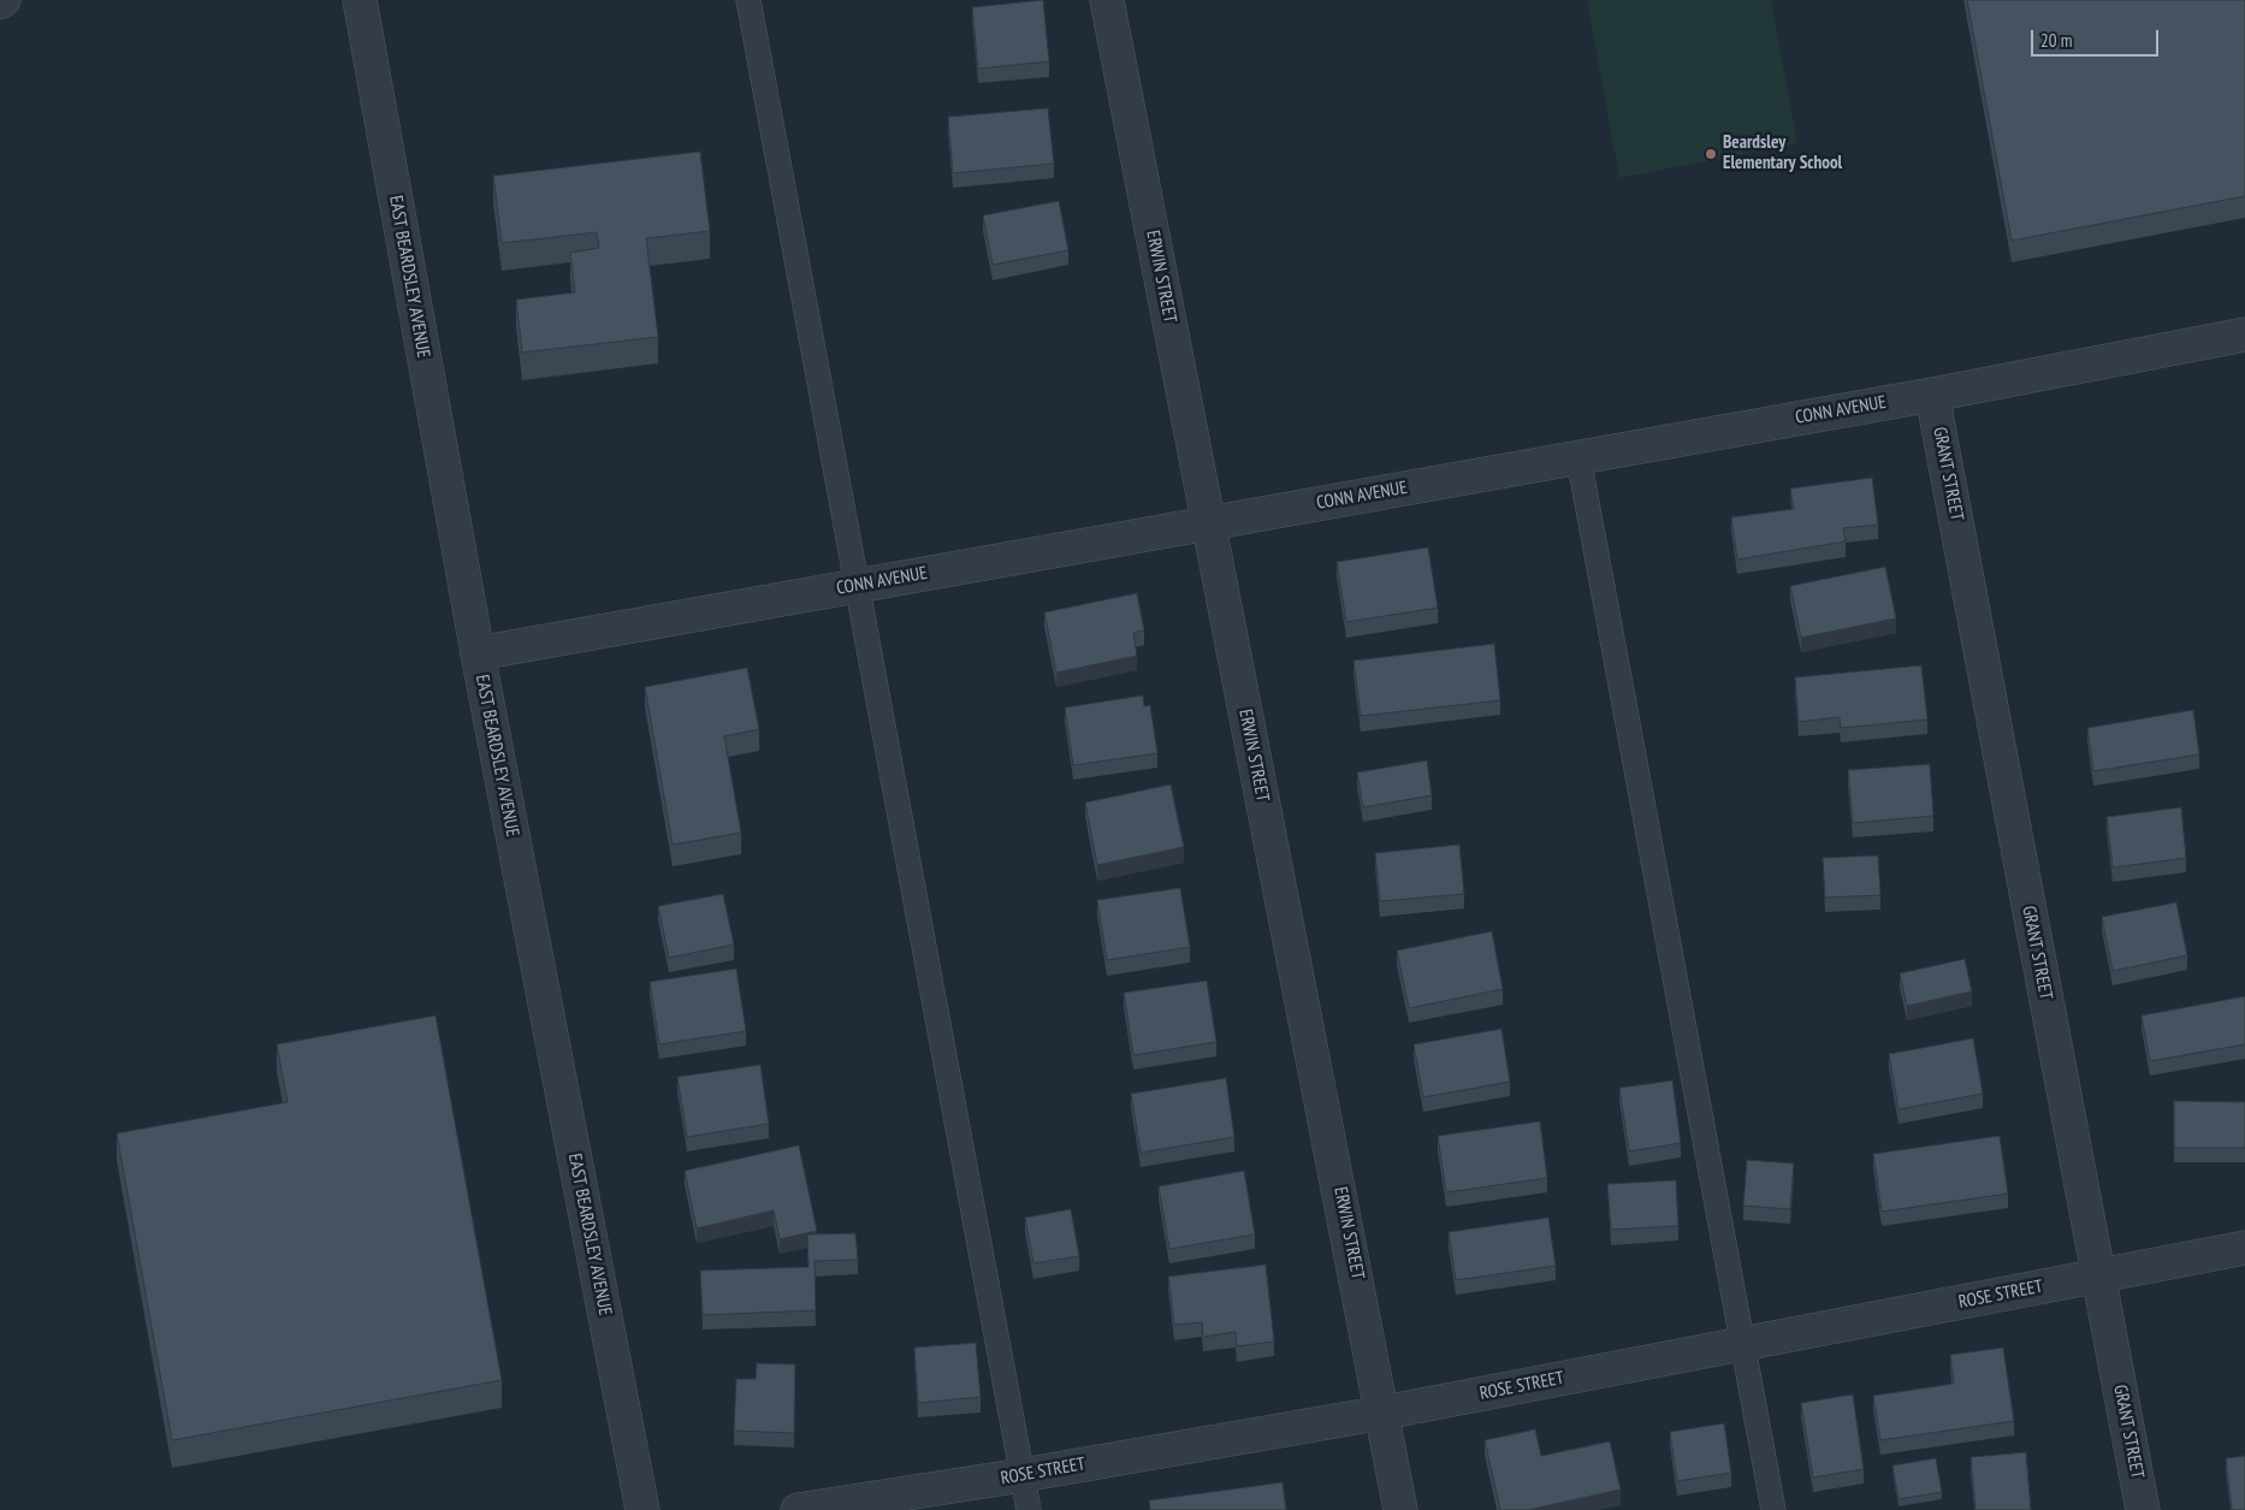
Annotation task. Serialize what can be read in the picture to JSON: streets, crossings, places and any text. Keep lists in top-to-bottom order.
{
  "streets": {
    "street": [
      "EAST BEARDSLEY AVENUE",
      "ERWIN STREET",
      "CONN AVENUE",
      "GRANT STREET",
      "ROSE STREET"
    ]
  },
  "crossings": [
    ["EAST BEARDSLEY AVENUE", "CONN AVENUE"],
    ["ERWIN STREET", "CONN AVENUE"],
    ["ERWIN STREET", "ROSE STREET"],
    ["CONN AVENUE", "GRANT STREET"],
    ["GRANT STREET", "ROSE STREET"]
  ],
  "places": ["Beardsley Elementary School"],
  "scale_bar": "20 m"
}
